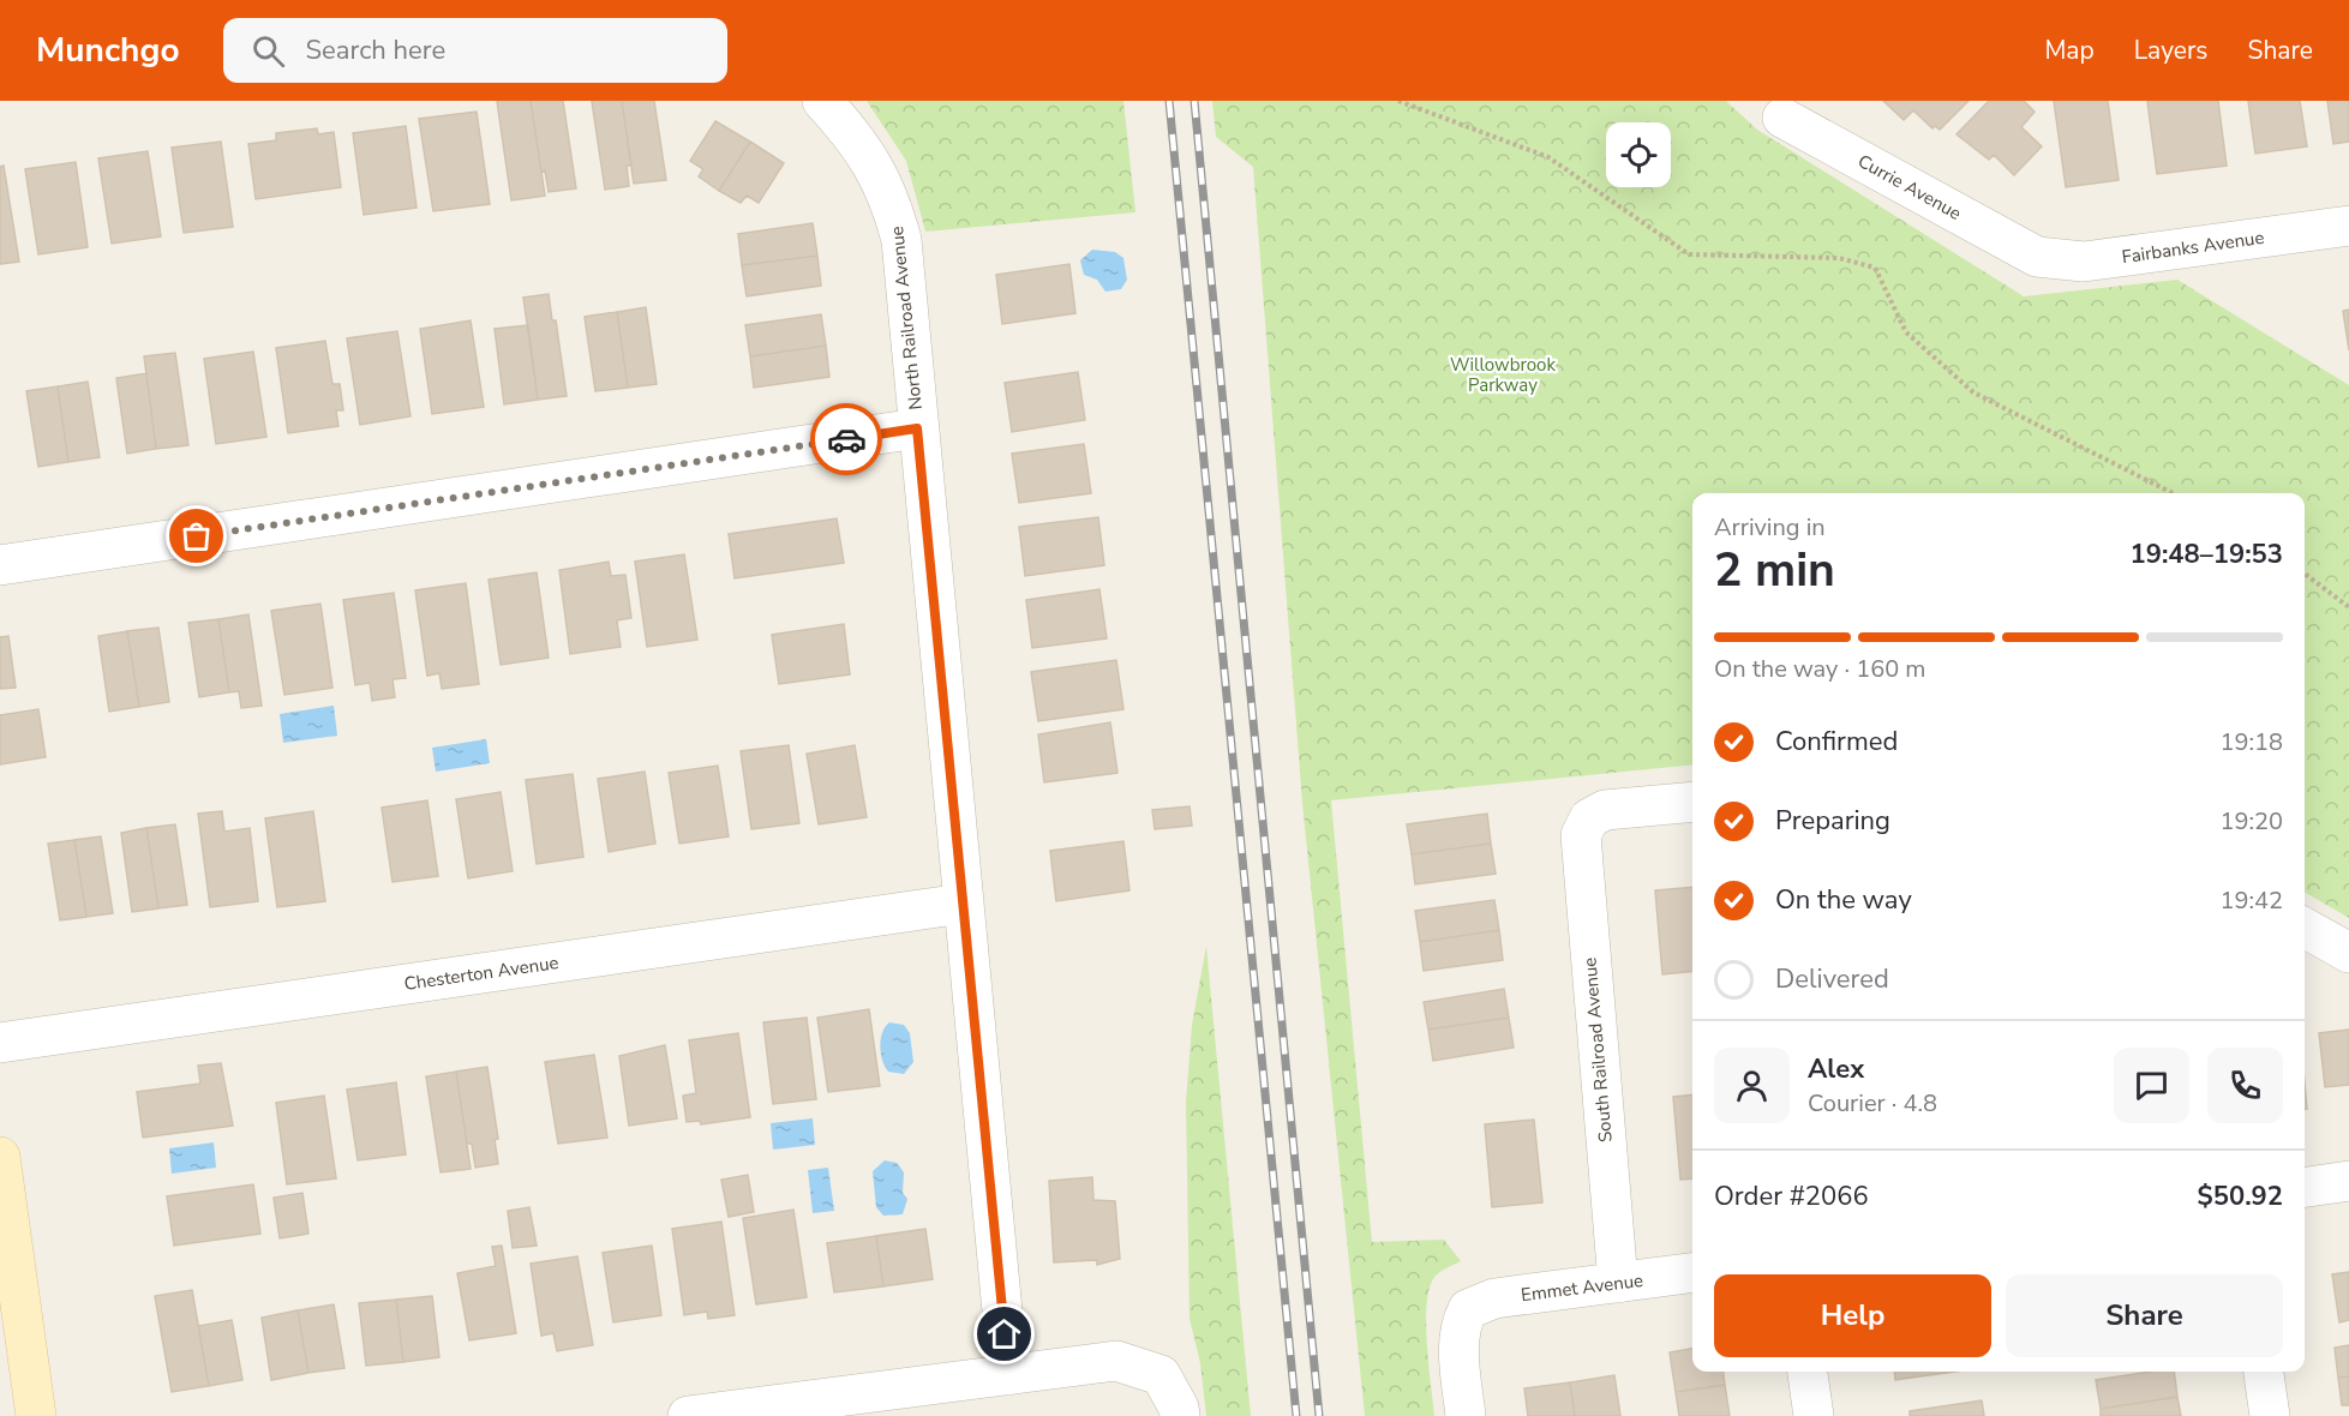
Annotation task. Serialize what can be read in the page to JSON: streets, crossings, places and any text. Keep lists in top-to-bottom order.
{
  "streets": {
    "street": [
      "Currie Avenue",
      "Fairbanks Avenue",
      "North Railroad Avenue",
      "Chesterton Avenue",
      "South Railroad Avenue",
      "Emmet Avenue"
    ]
  },
  "crossings": [
    ["Currie Avenue", "Fairbanks Avenue"],
    ["North Railroad Avenue", "Chesterton Avenue"],
    ["South Railroad Avenue", "Emmet Avenue"]
  ],
  "parks": ["Willowbrook Parkway"],
  "page": {
    "header": "Munchgo",
    "search": "Search here",
    "nav": ["Map", "Layers", "Share"],
    "heading": ["2 min", "Arriving in", "19:48–19:53"],
    "panel": [
      "Alex",
      "Courier · 4.8",
      "Order #2066",
      "$50.92"
    ],
    "bar": "On the way · 160 m",
    "list": [
      ["Confirmed", "19:18"],
      ["Preparing", "19:20"],
      ["On the way", "19:42"],
      "Delivered"
    ],
    "buttons": ["Help", "Share"]
  }
}
